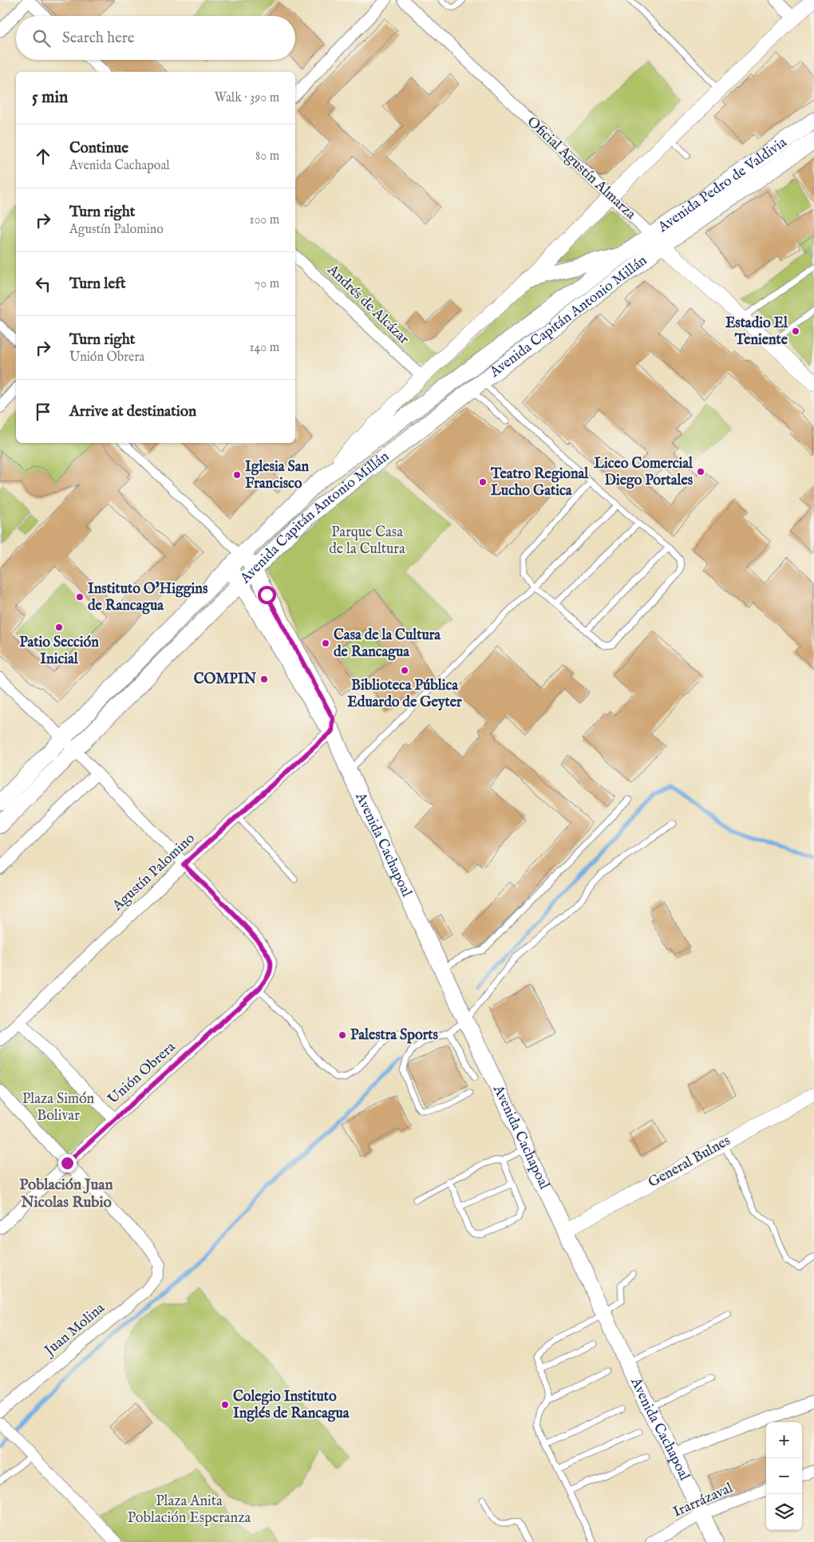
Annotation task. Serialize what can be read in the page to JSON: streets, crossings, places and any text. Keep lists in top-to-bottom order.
{
  "streets": {
    "main road": ["Avenida Pedro de Valdivia", "Avenida Capitán Antonio Millán", "Avenida Cachapoal"],
    "street": [
      "Oficial Agustín Almarza",
      "Andrés de Alcázar",
      "Agustín Palomino",
      "Unión Obrera",
      "General Bulnes",
      "Juan Molina",
      "Irarrázaval"
    ]
  },
  "crossings": [
    ["Oficial Agustín Almarza", "Avenida Pedro de Valdivia"],
    ["Oficial Agustín Almarza", "Avenida Capitán Antonio Millán"],
    ["Avenida Pedro de Valdivia", "Avenida Capitán Antonio Millán"],
    ["Andrés de Alcázar", "Avenida Capitán Antonio Millán"],
    ["Avenida Capitán Antonio Millán", "Avenida Cachapoal"],
    ["Avenida Cachapoal", "Agustín Palomino"],
    ["Avenida Cachapoal", "General Bulnes"],
    ["Avenida Cachapoal", "Irarrázaval"],
    ["Agustín Palomino", "Unión Obrera"],
    ["Unión Obrera", "Juan Molina"]
  ],
  "districts": ["Población Juan Nicolas Rubio"],
  "parks": ["Parque Casa de la Cultura", "Plaza Simón Bolivar", "Plaza Anita Población Esperanza"],
  "places": [
    "Estadio El Teniente",
    "Liceo Comercial Diego Portales",
    "Iglesia San Francisco",
    "Teatro Regional Lucho Gatica",
    "Instituto O'Higgins de Rancagua",
    "Patio Sección Inicial",
    "Casa de la Cultura de Rancagua",
    "Biblioteca Pública Eduardo de Geyter",
    "COMPIN",
    "Palestra Sports",
    "Colegio Instituto Inglés de Rancagua"
  ],
  "page": {
    "search": "Search here",
    "heading": ["5 min", "Walk · 390 m"],
    "list": [
      ["Continue", "Avenida Cachapoal", "80 m"],
      ["Turn right", "Agustín Palomino", "100 m"],
      ["Turn left", "70 m"],
      ["Turn right", "Unión Obrera", "140 m"],
      "Arrive at destination"
    ],
    "map_buttons": ["+", "−"]
  }
}
